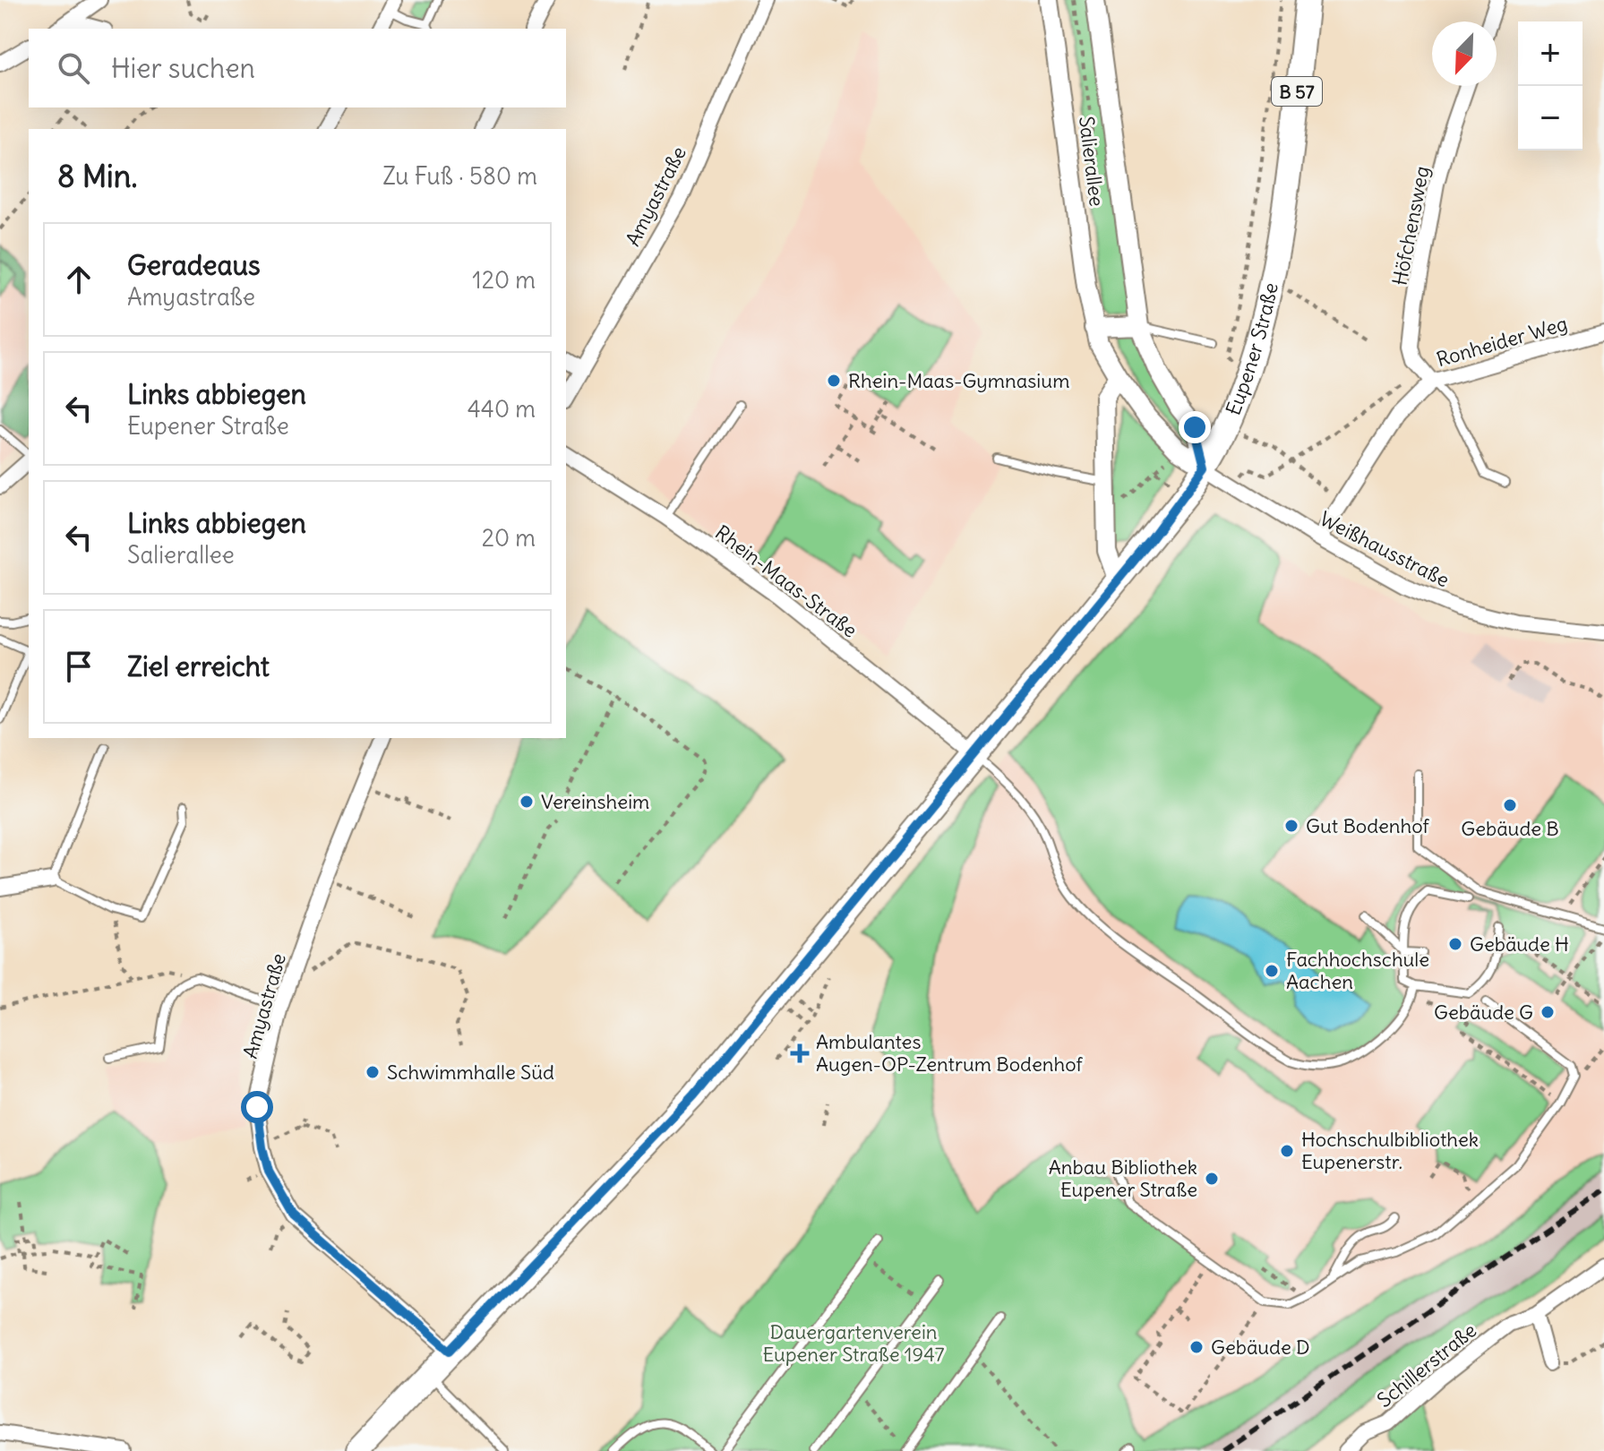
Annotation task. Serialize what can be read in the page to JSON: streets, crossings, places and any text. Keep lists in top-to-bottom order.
{
  "streets": {
    "main road": ["B 57", "Eupener Straße"],
    "street": [
      "Salierallee",
      "Amyastraße",
      "Höfchensweg",
      "Ronheider Weg",
      "Weißhausstraße",
      "Rhein-Maas-Straße",
      "Schillerstraße"
    ]
  },
  "crossings": [
    ["Salierallee", "Eupener Straße"],
    ["Salierallee", "Weißhausstraße"],
    ["Amyastraße", "Eupener Straße"],
    ["Höfchensweg", "Ronheider Weg"],
    ["Ronheider Weg", "Weißhausstraße"],
    ["Eupener Straße", "Weißhausstraße"],
    ["Eupener Straße", "Rhein-Maas-Straße"]
  ],
  "parks": ["Dauergartenverein Eupener Straße 1947"],
  "places": {
    "other": [
      "Rhein-Maas-Gymnasium",
      "Vereinsheim",
      "Gebäude B",
      "Gut Bodenhof",
      "Gebäude H",
      "Fachhochschule Aachen",
      "Gebäude G",
      "Schwimmhalle Süd",
      "Hochschulbibliothek Eupenerstr.",
      "Anbau Bibliothek Eupener Straße",
      "Gebäude D"
    ],
    "health": ["Ambulantes Augen-OP-Zentrum Bodenhof"]
  },
  "north": "bottom left",
  "page": {
    "map_buttons": ["+", "−"],
    "search": "Hier suchen",
    "heading": ["8 Min.", "Zu Fuß · 580 m"],
    "list": [
      ["Geradeaus", "Amyastraße", "120 m"],
      ["Links abbiegen", "Eupener Straße", "440 m"],
      ["Links abbiegen", "Salierallee", "20 m"],
      "Ziel erreicht"
    ]
  }
}
